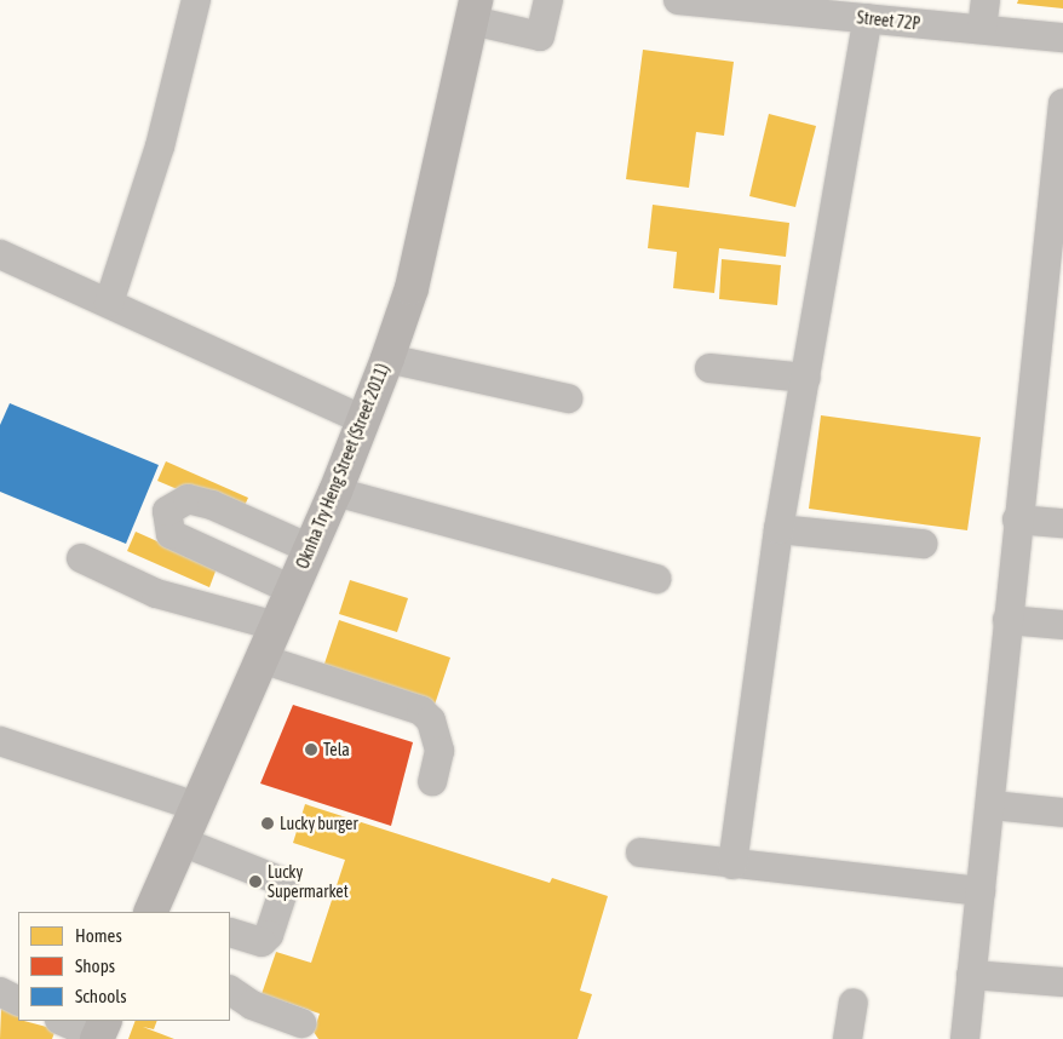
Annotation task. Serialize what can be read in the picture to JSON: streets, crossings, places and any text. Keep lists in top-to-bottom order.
{
  "streets": {
    "main road": ["Oknha Try Heng Street (Street 2011)"],
    "street": ["Street 72P"]
  },
  "places": ["Tela", "Lucky burger", "Lucky Supermarket"],
  "legend": ["Homes", "Shops", "Schools"]
}
